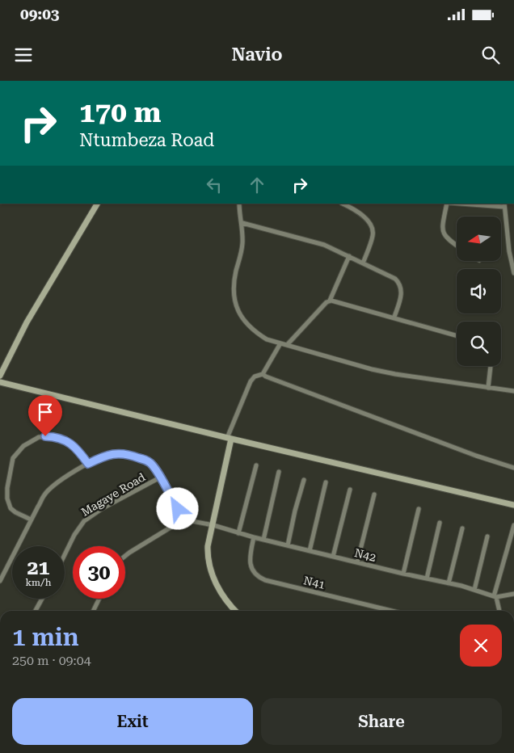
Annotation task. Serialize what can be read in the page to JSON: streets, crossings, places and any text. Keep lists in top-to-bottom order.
{
  "streets": {
    "street": ["Magaye Road", "N42", "N41"]
  },
  "crossings": [
    ["N42", "N41"]
  ],
  "north": "left",
  "page": {
    "status": "09:03",
    "header": "Navio",
    "turn": ["170 m", "Ntumbeza Road"],
    "speed": "21 km/h",
    "limit": "30",
    "heading": ["1 min", "250 m · 09:04"],
    "buttons": ["Exit", "Share"]
  }
}
